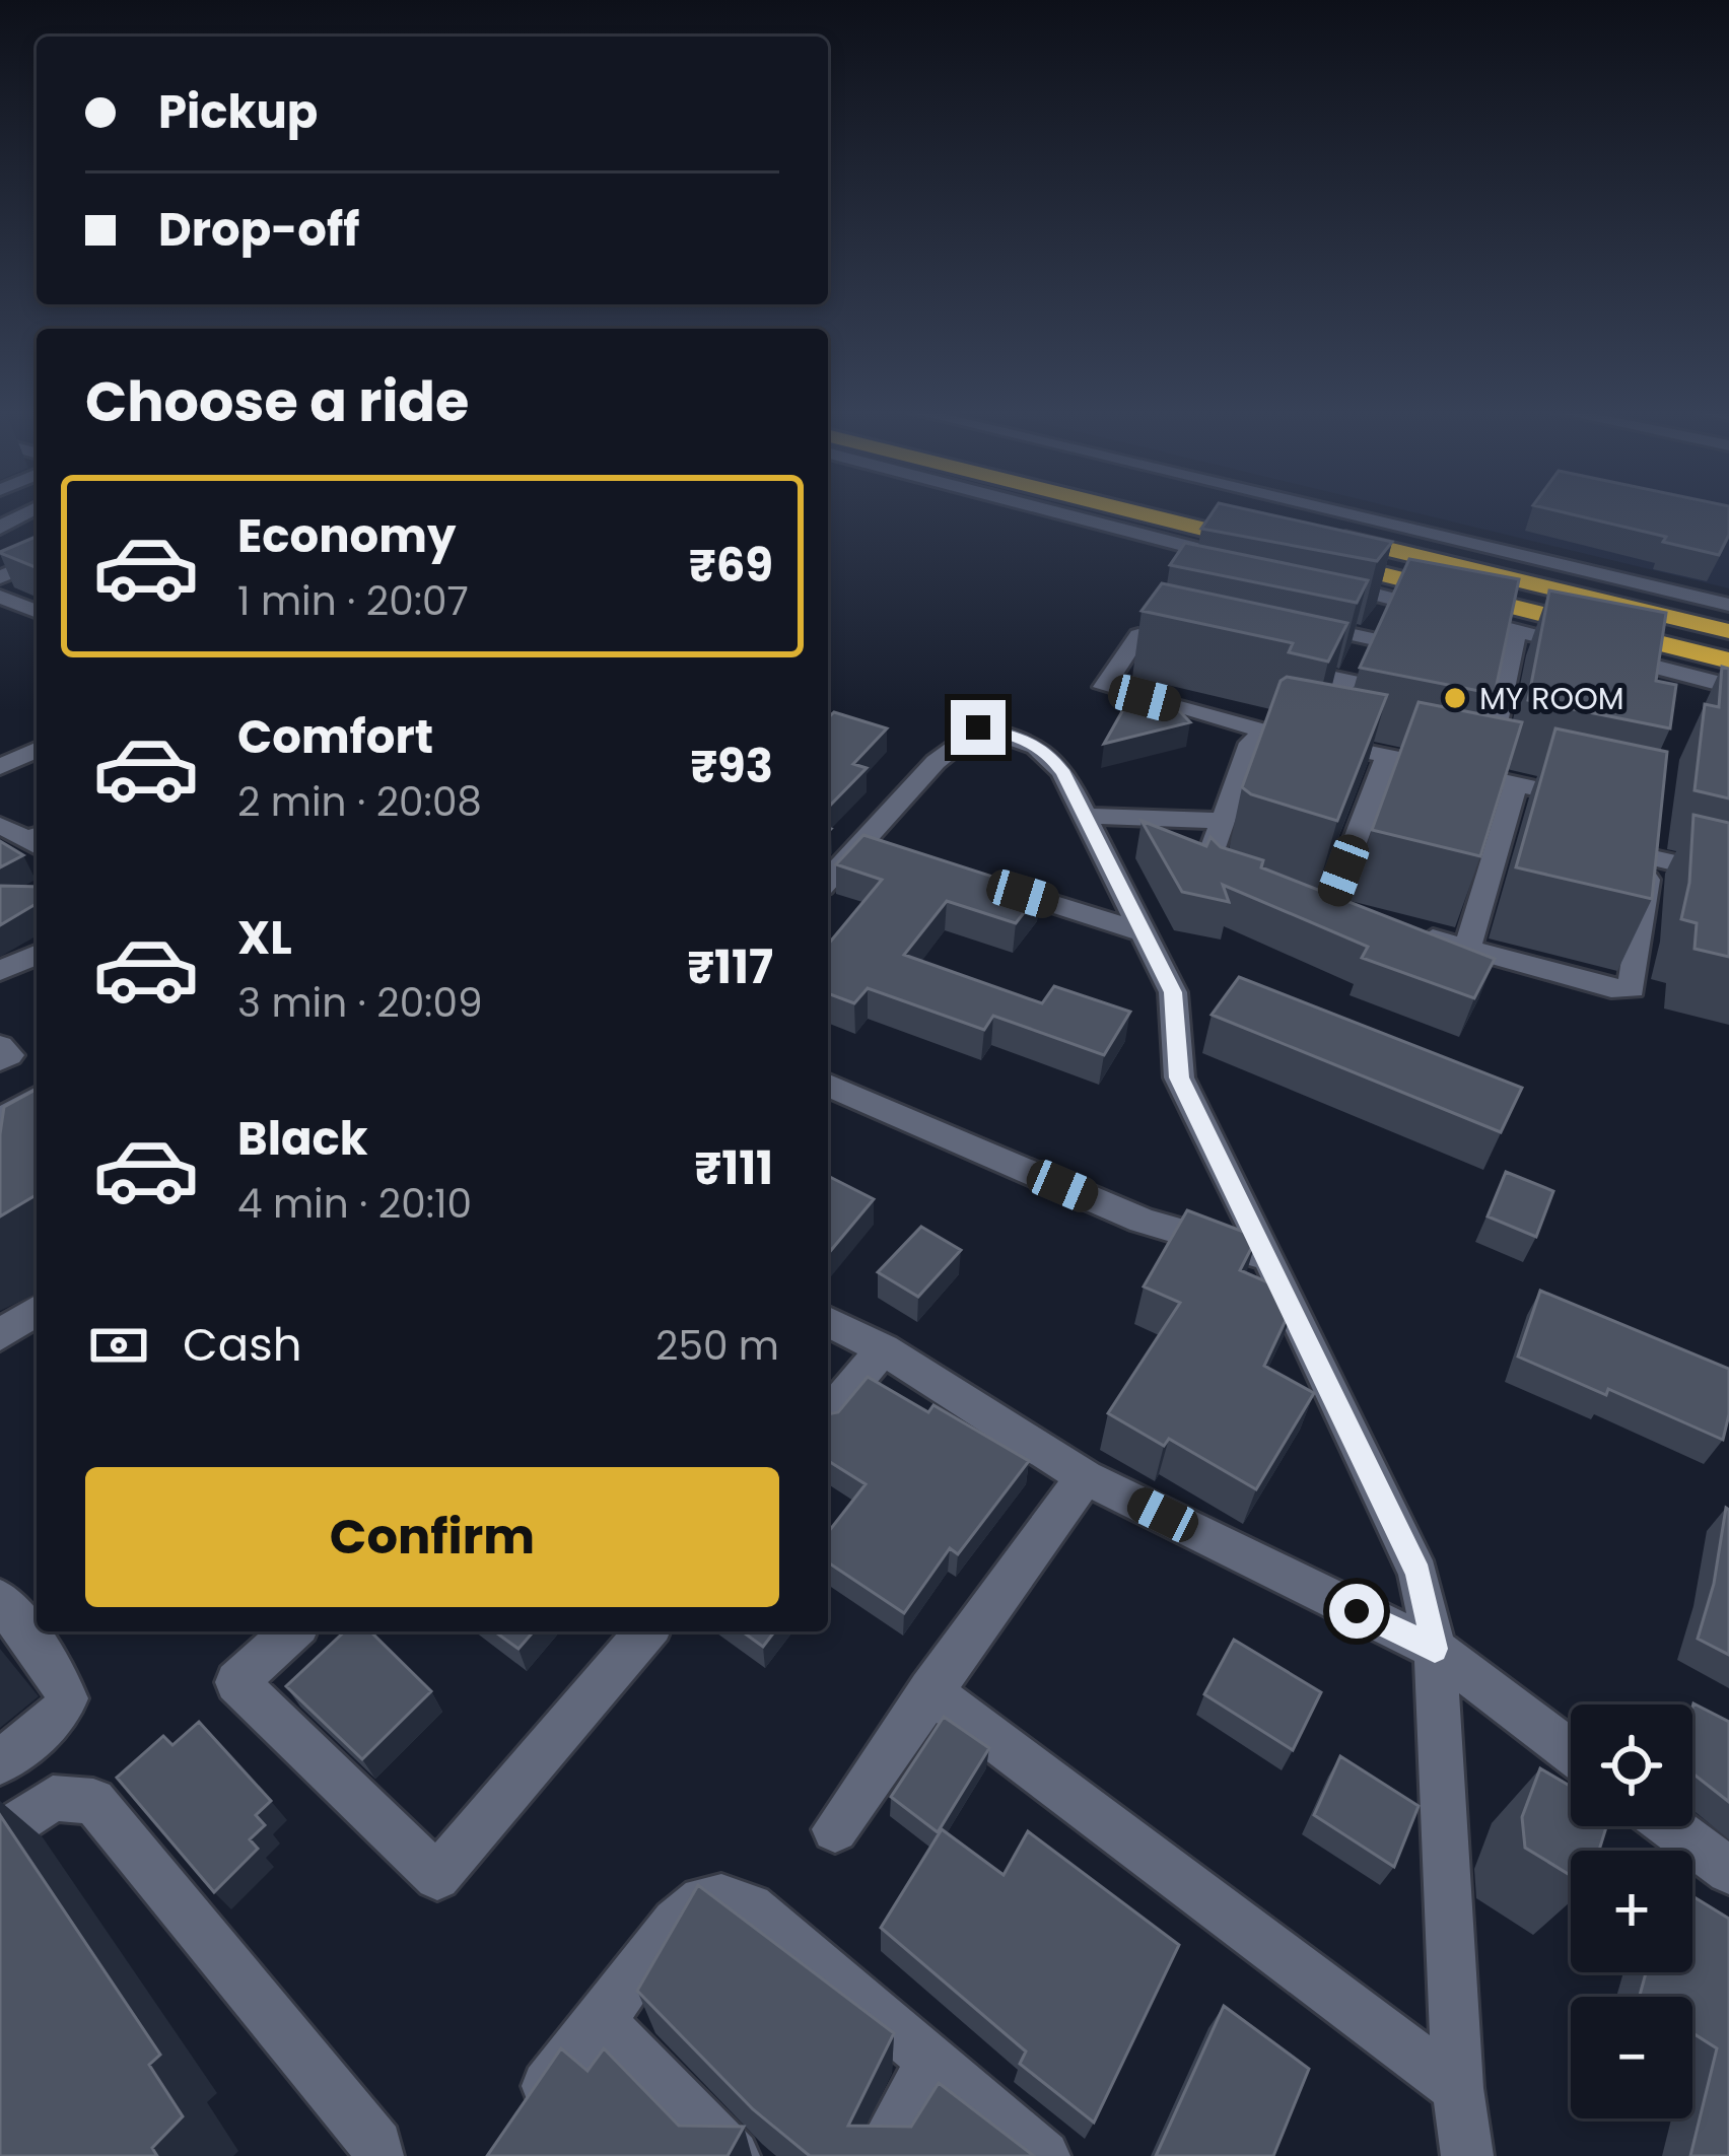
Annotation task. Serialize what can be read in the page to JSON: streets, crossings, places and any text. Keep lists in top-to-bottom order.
{
  "places": ["MY ROOM"],
  "page": {
    "banner": ["Pickup", "Drop-off"],
    "heading": "Choose a ride",
    "list": [
      {
        "name": "Economy",
        "note": "1 min · 20:07",
        "value": "₹69"
      },
      {
        "name": "Comfort",
        "note": "2 min · 20:08",
        "value": "₹93"
      },
      {
        "name": "XL",
        "note": "3 min · 20:09",
        "value": "₹117"
      },
      {
        "name": "Black",
        "note": "4 min · 20:10",
        "value": "₹111"
      }
    ],
    "pay": ["Cash", "250 m"],
    "buttons": "Confirm",
    "map_buttons": ["+", "−"]
  }
}
